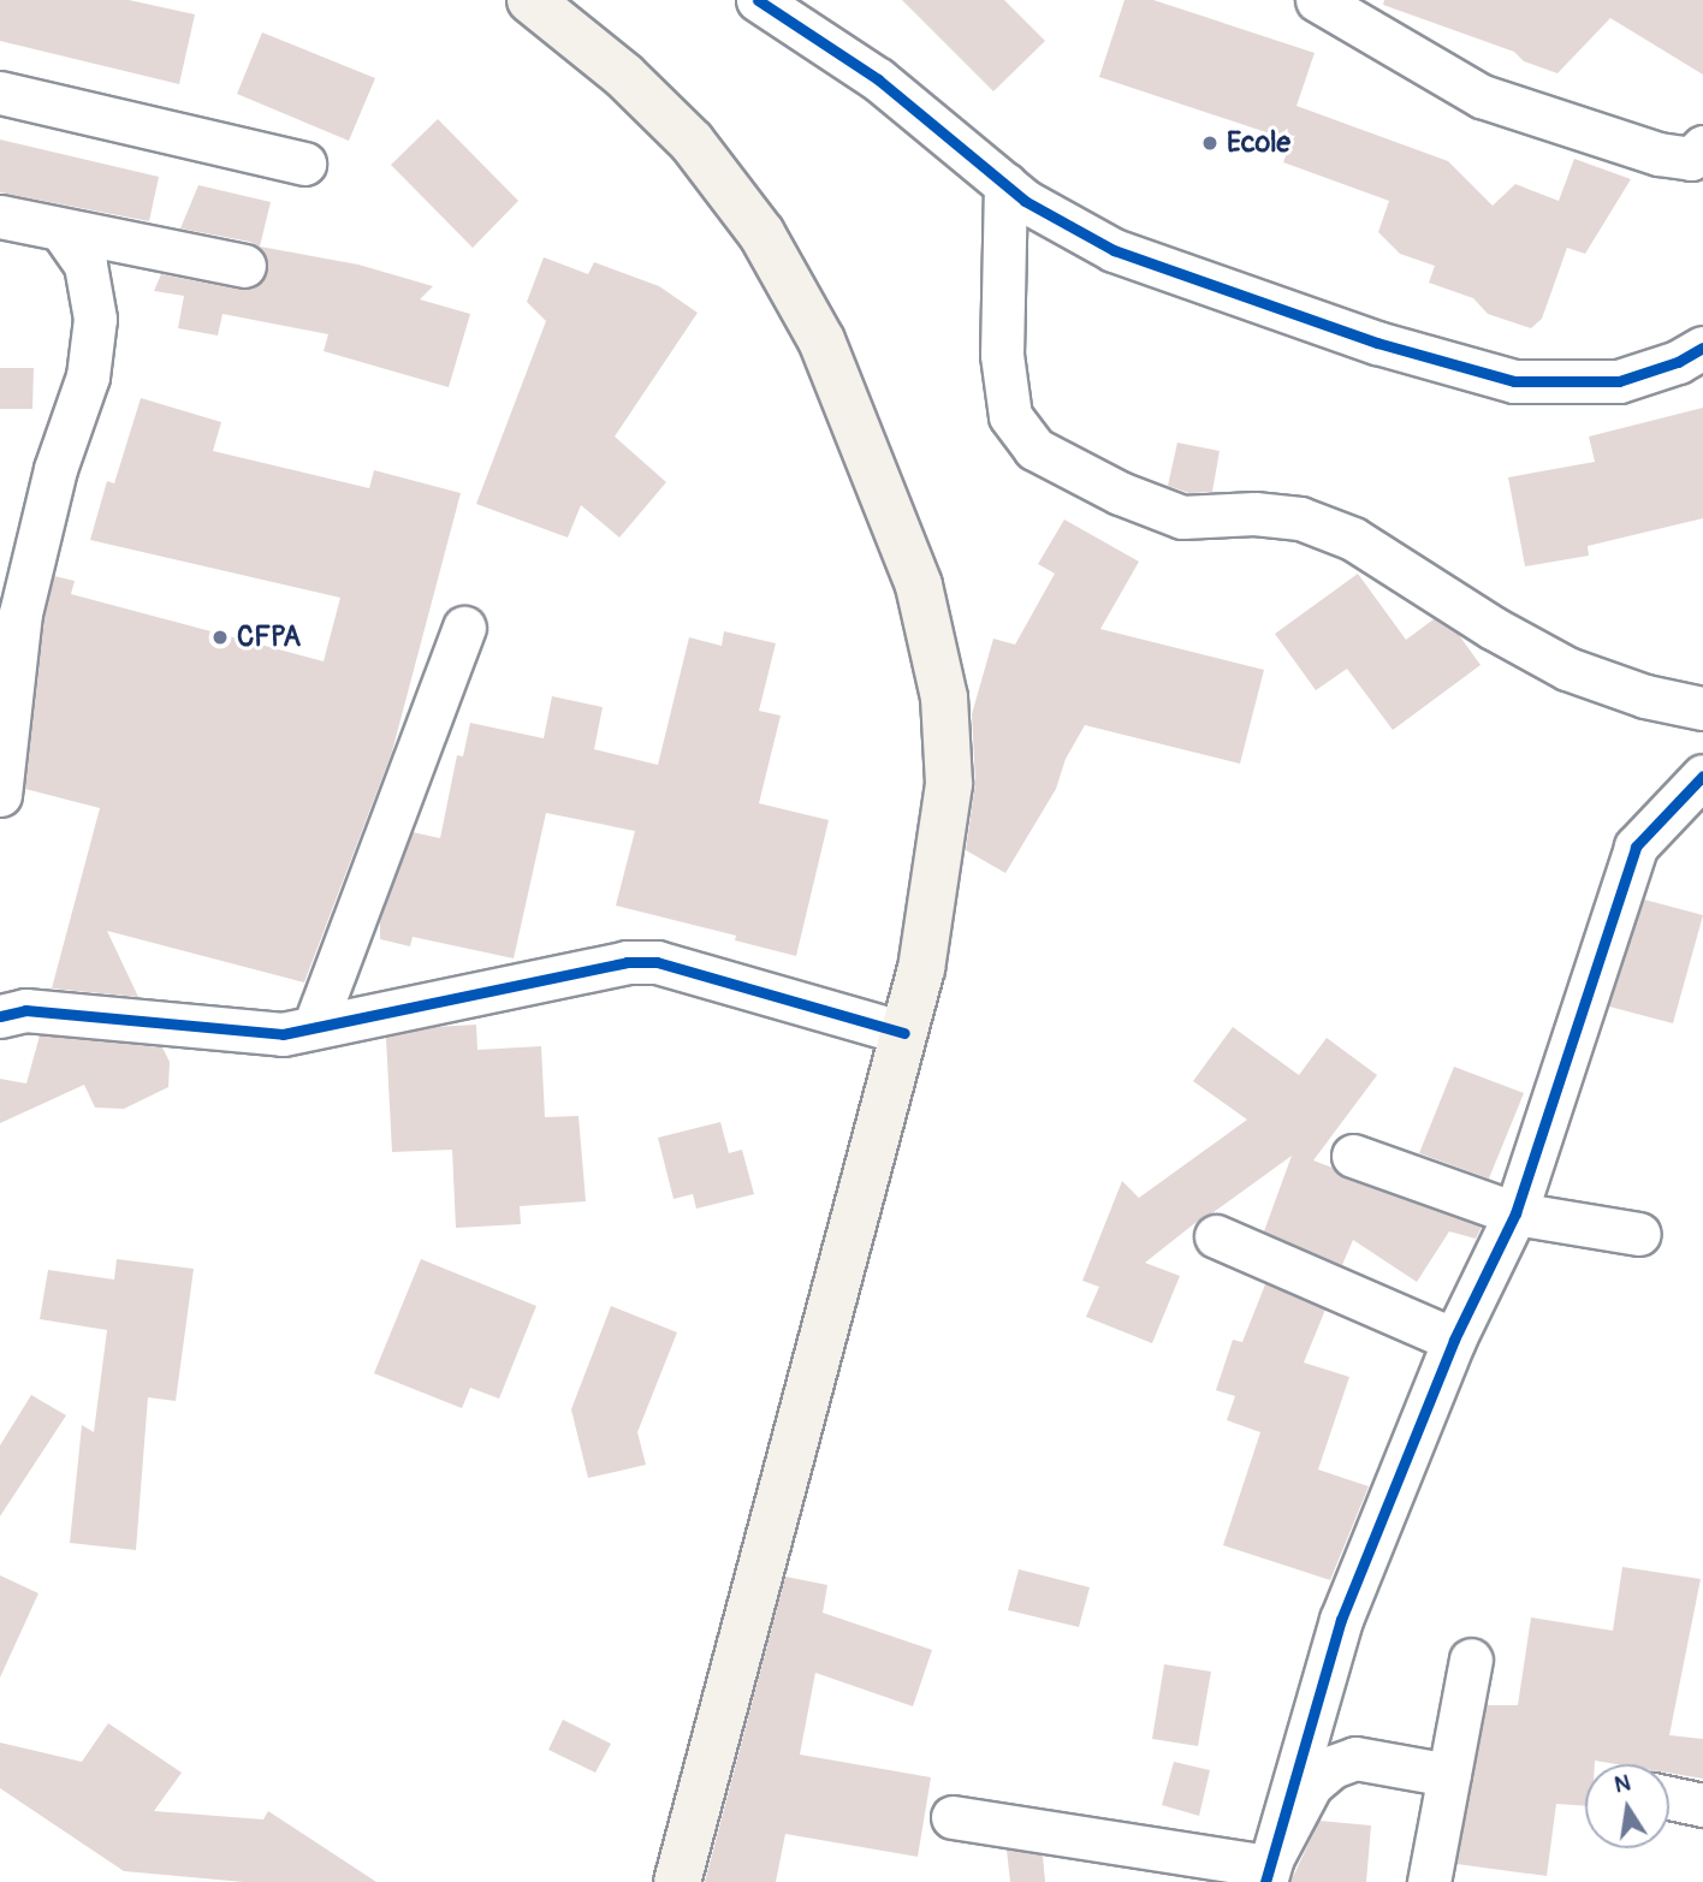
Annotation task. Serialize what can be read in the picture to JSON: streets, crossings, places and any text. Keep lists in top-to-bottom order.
{
  "places": ["Ecole", "CFPA"],
  "north": "top"
}
